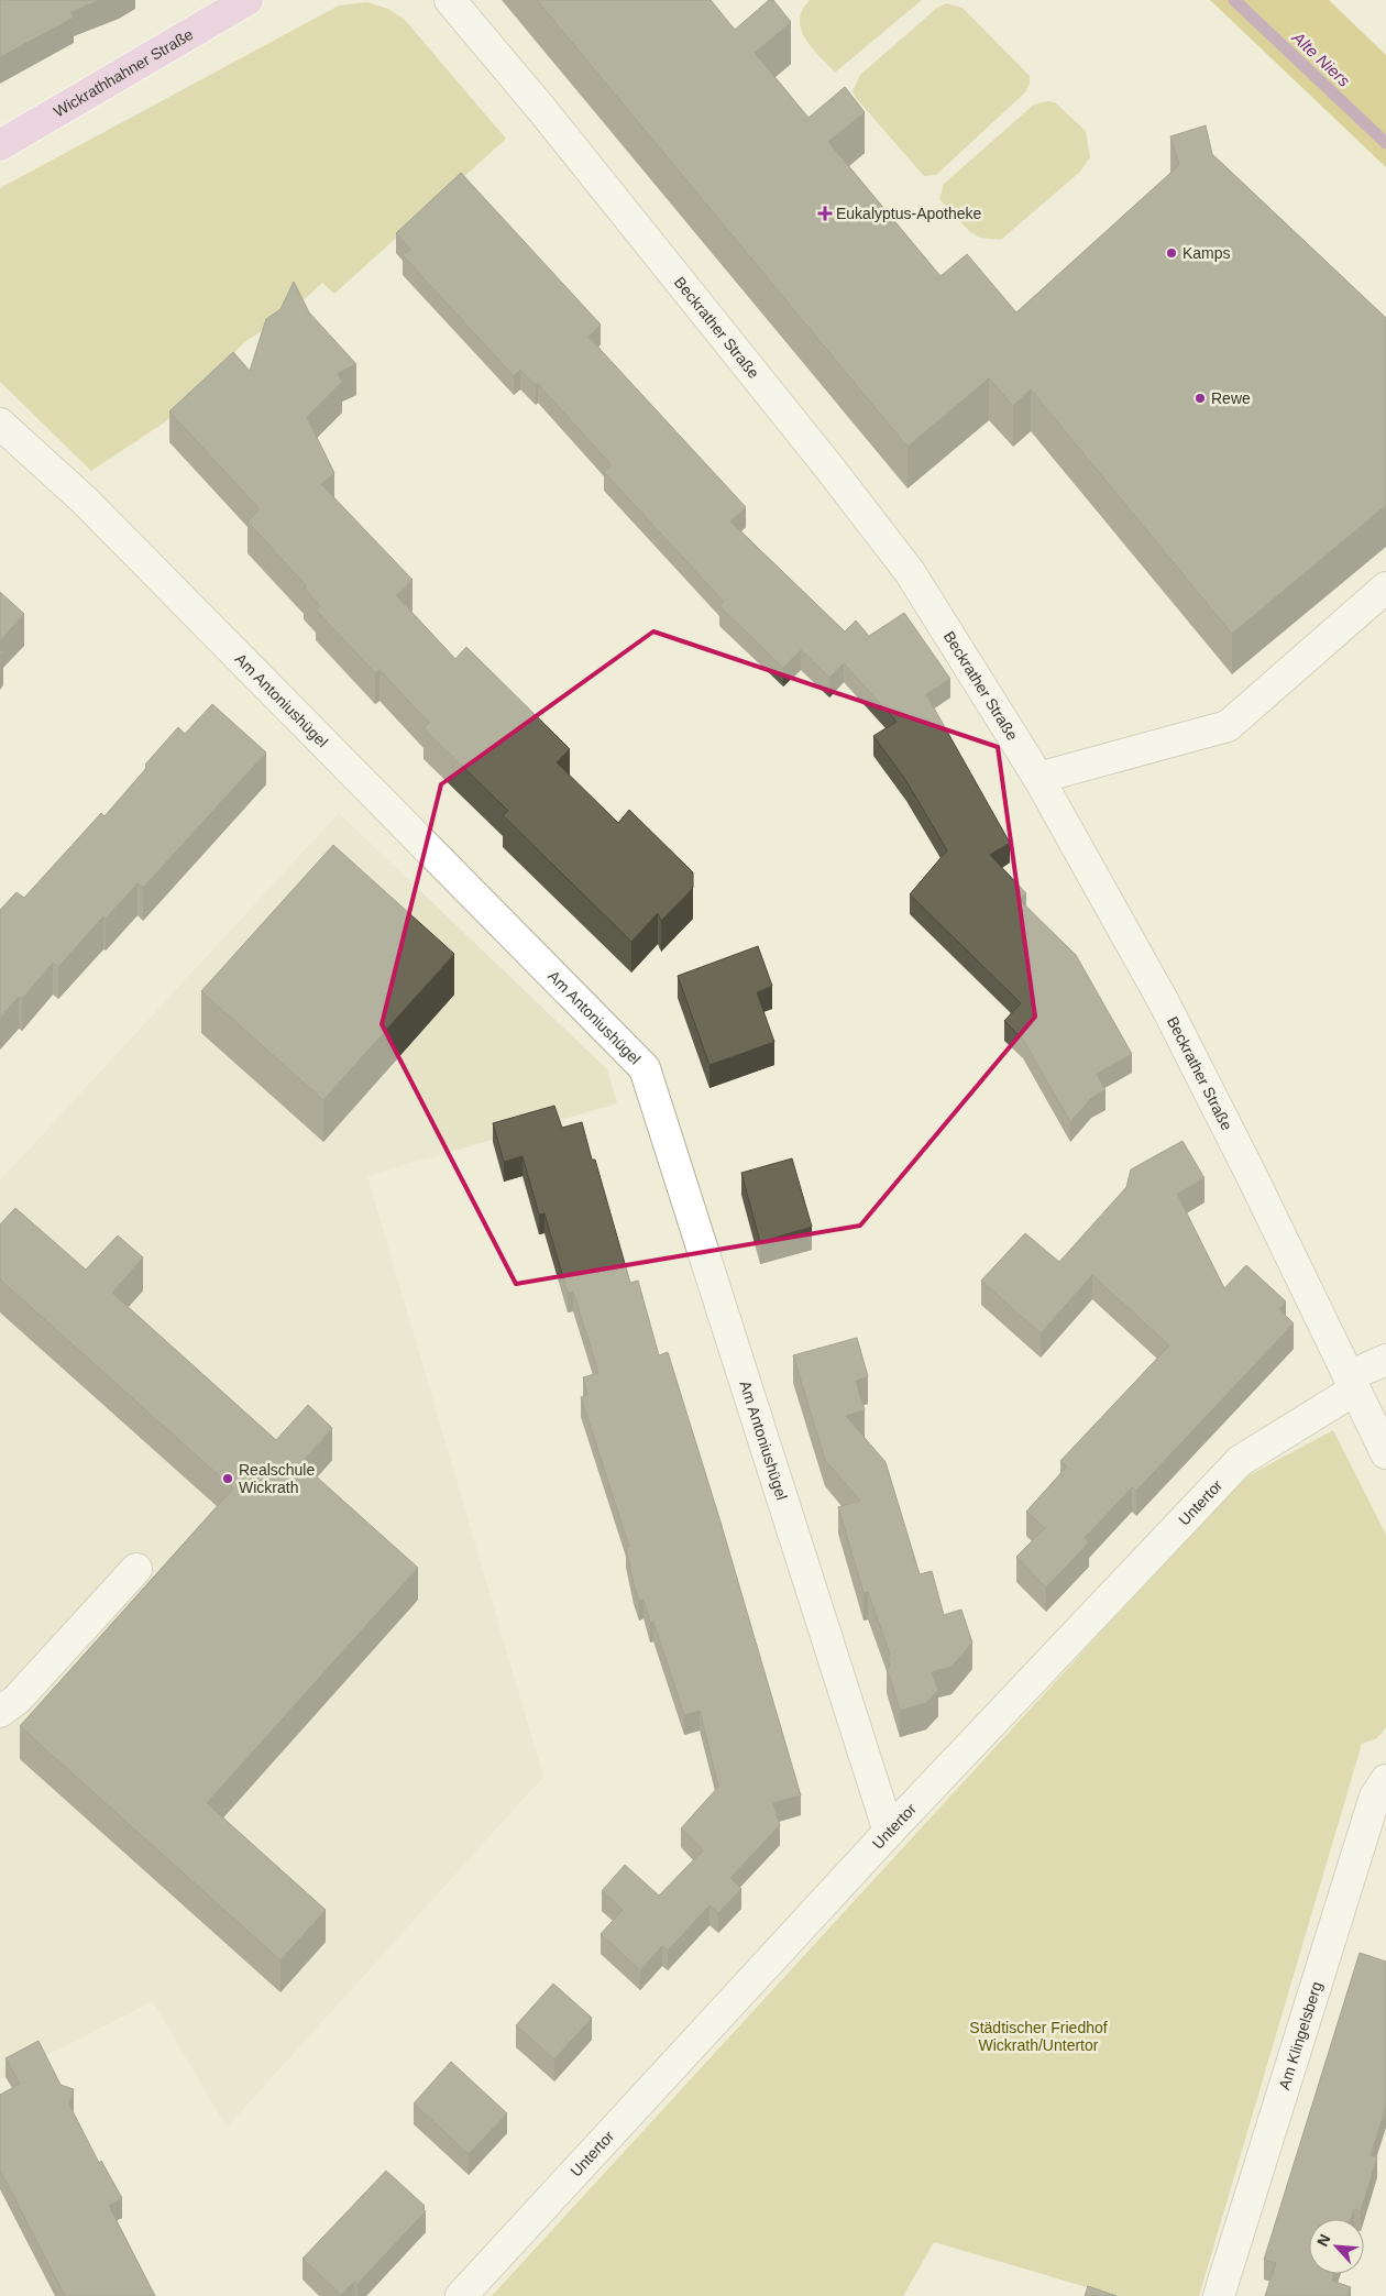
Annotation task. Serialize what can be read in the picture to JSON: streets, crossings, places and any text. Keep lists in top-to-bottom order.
{
  "streets": {
    "main road": ["Wickrathhahner Straße"],
    "street": [
      "Beckrather Straße",
      "Am Antoniushügel",
      "Untertor",
      "Am Klingelsberg"
    ]
  },
  "crossings": [
    ["Beckrather Straße", "Untertor"],
    ["Am Antoniushügel", "Untertor"]
  ],
  "water": ["Alte Niers"],
  "parks": ["Städtischer Friedhof Wickrath/Untertor"],
  "places": {
    "health": ["Eukalyptus-Apotheke"],
    "other": ["Kamps", "Rewe", "Realschule Wickrath"]
  },
  "north": "top left"
}
